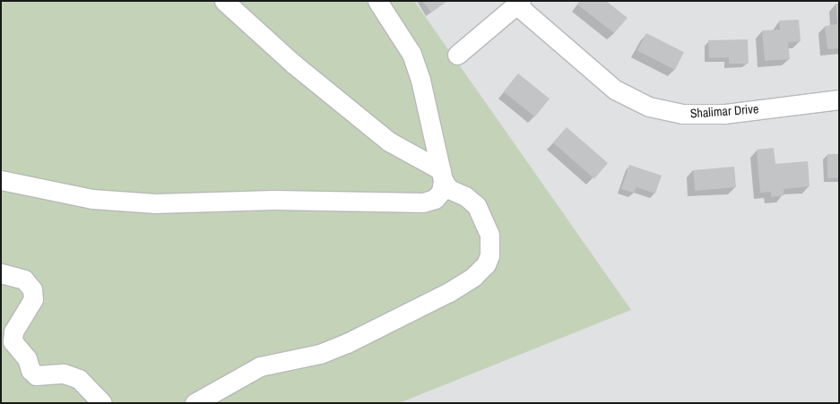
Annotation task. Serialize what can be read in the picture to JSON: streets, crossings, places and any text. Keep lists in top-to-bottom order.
{
  "streets": {
    "street": ["Shalimar Drive"]
  }
}
